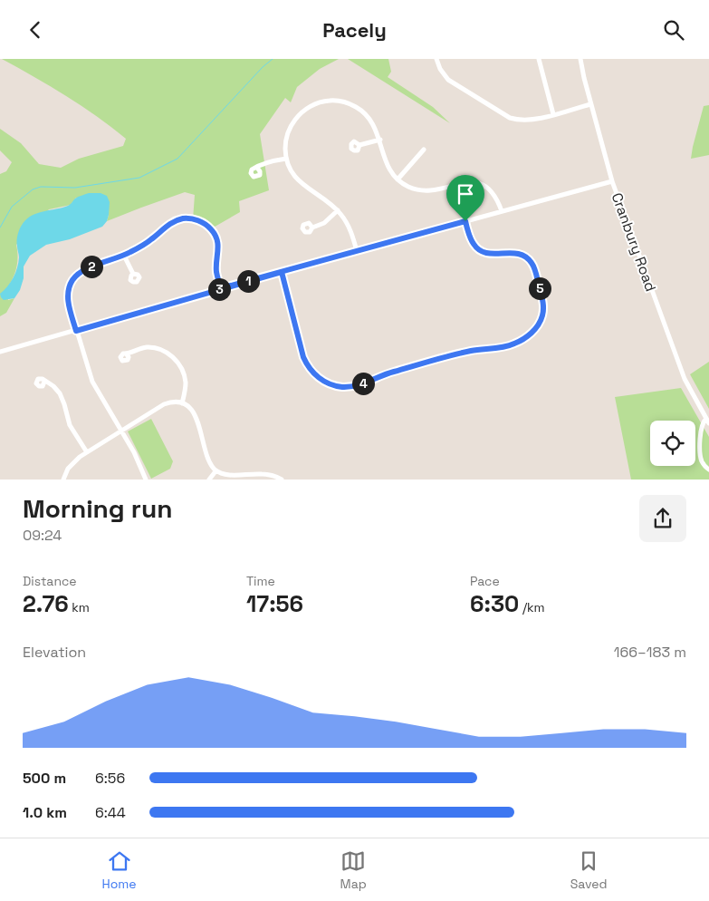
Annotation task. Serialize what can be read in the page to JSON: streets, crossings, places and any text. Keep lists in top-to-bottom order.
{
  "streets": {
    "street": ["Cranbury Road"]
  },
  "page": {
    "header": "Pacely",
    "pins": [
      "2",
      "1",
      "5",
      "3",
      "4"
    ],
    "heading": ["Morning run", "09:24"],
    "stats": [
      ["Distance", "2.76 km"],
      ["Time", "17:56"],
      ["Pace", "6:30 /km"]
    ],
    "chart": ["Elevation", "166–183 m"],
    "list": [
      {
        "name": "500 m",
        "note": "6:56"
      },
      {
        "name": "1.0 km",
        "note": "6:44"
      }
    ],
    "tabs": ["Home", "Map", "Saved"]
  }
}
